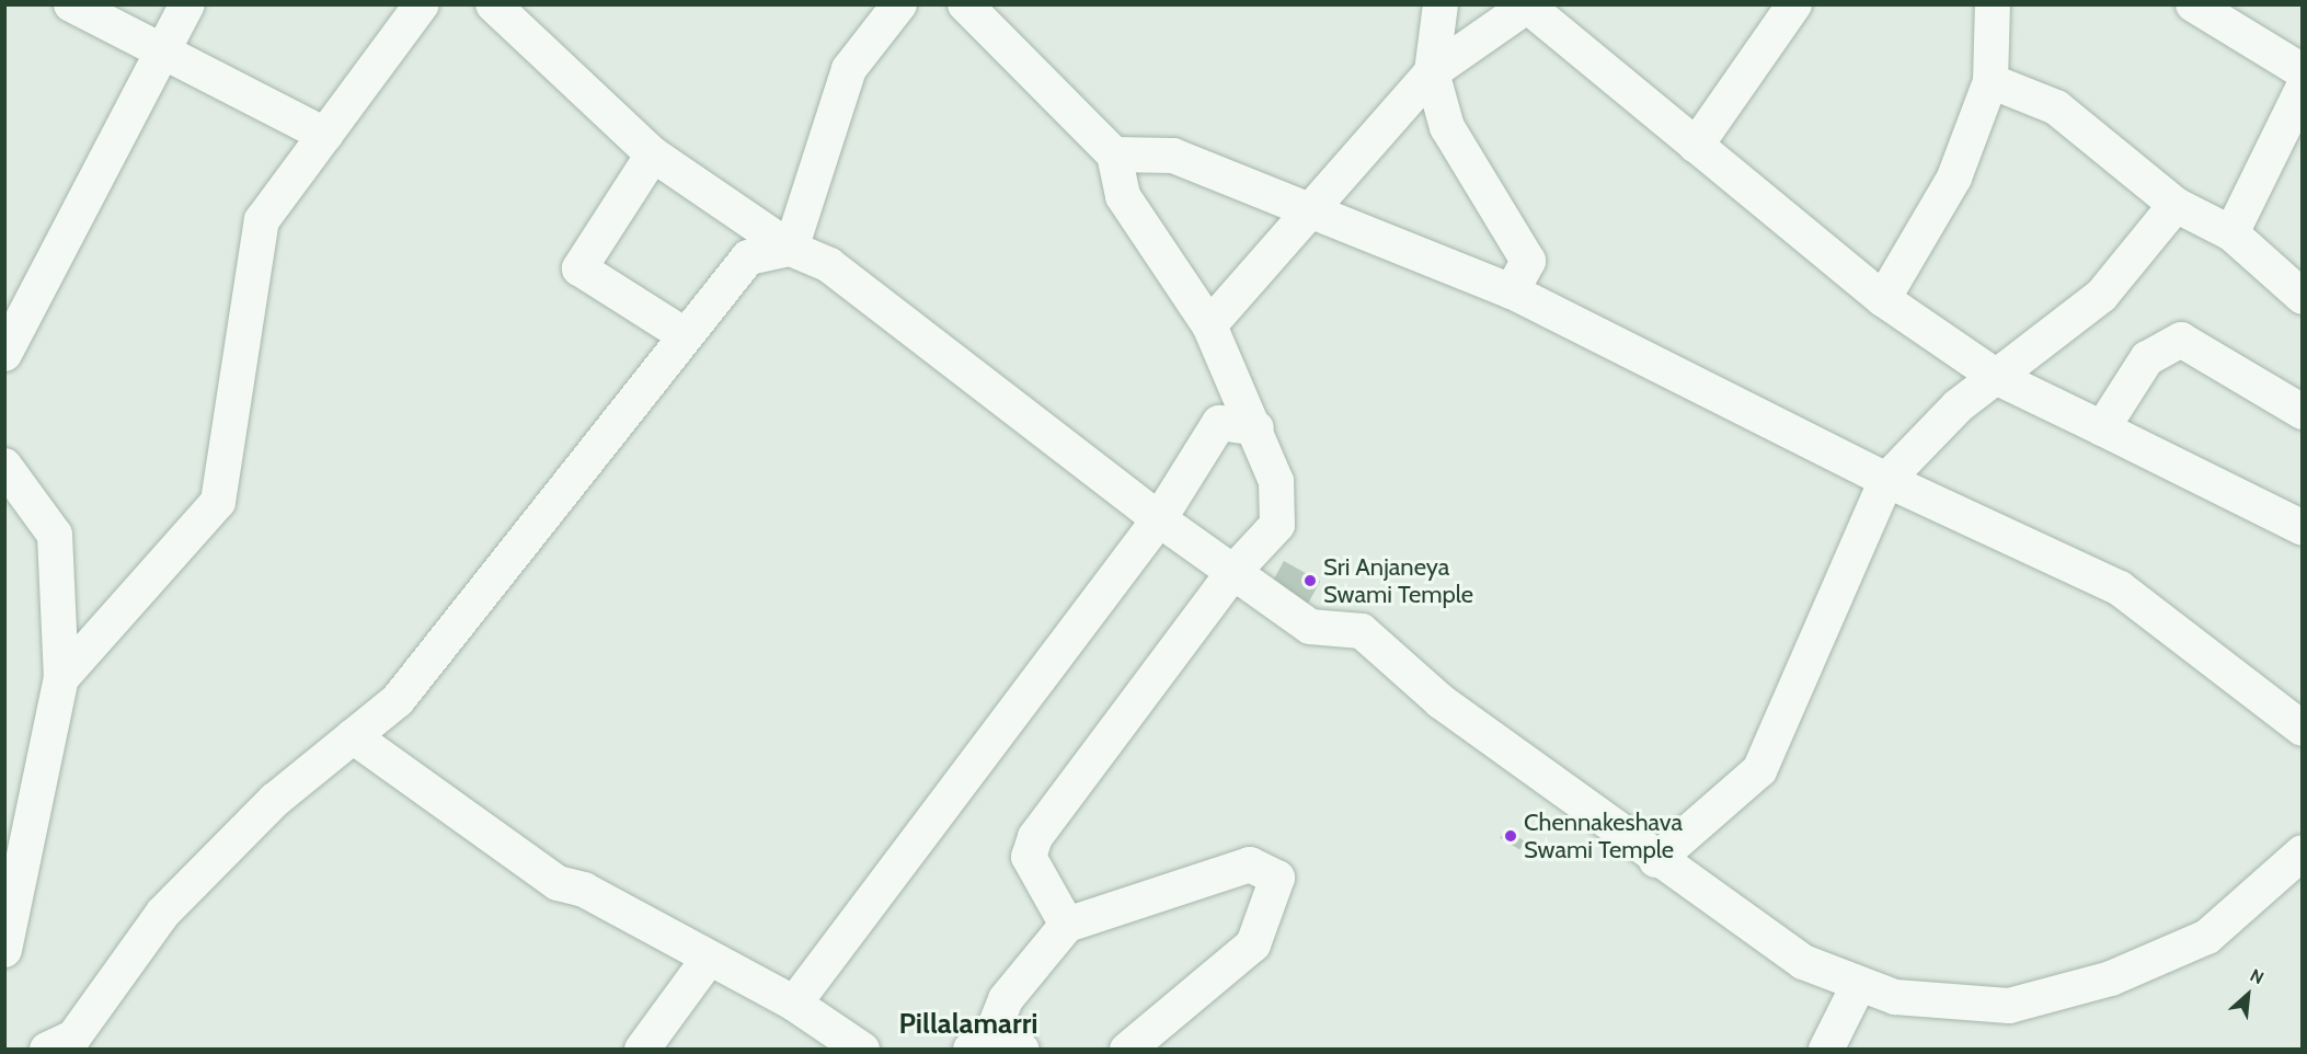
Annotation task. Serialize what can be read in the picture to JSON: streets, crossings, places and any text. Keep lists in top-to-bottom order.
{
  "districts": ["Pillalamarri"],
  "places": ["Sri Anjaneya Swami Temple", "Chennakeshava Swami Temple"],
  "north": "top right"
}
